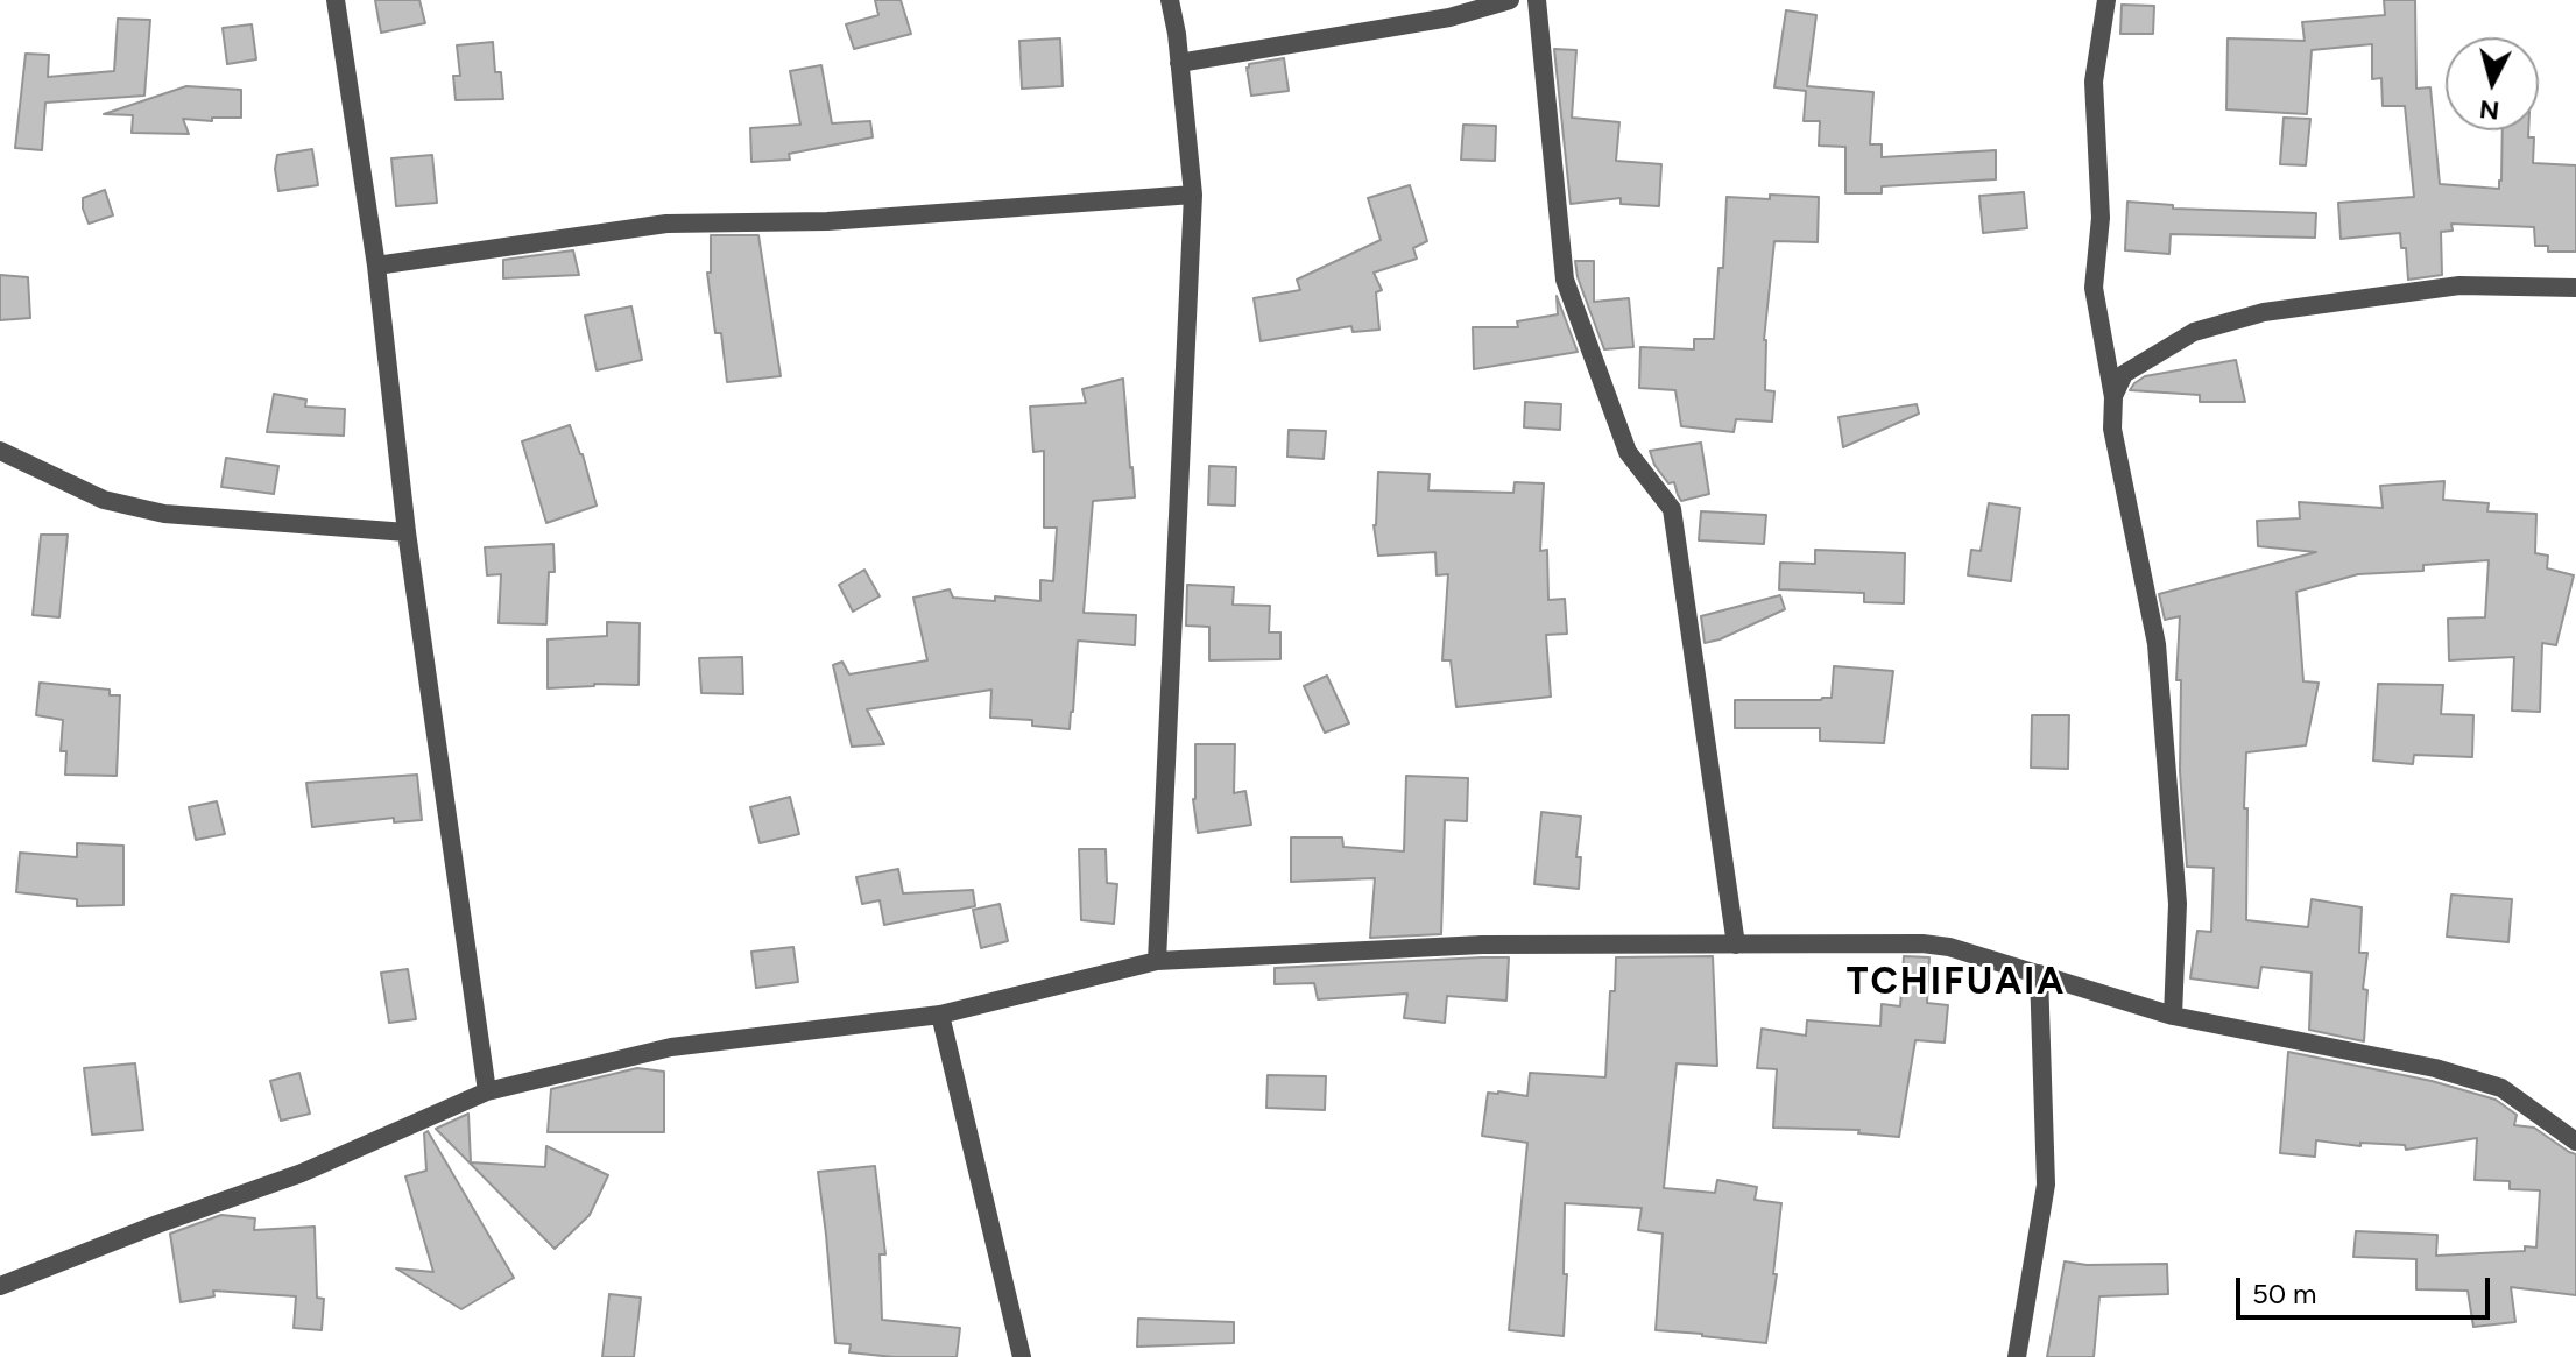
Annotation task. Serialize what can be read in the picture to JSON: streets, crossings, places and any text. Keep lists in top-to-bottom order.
{
  "districts": ["TCHIFUAIA"],
  "scale_bar": "50 m",
  "north": "bottom"
}
